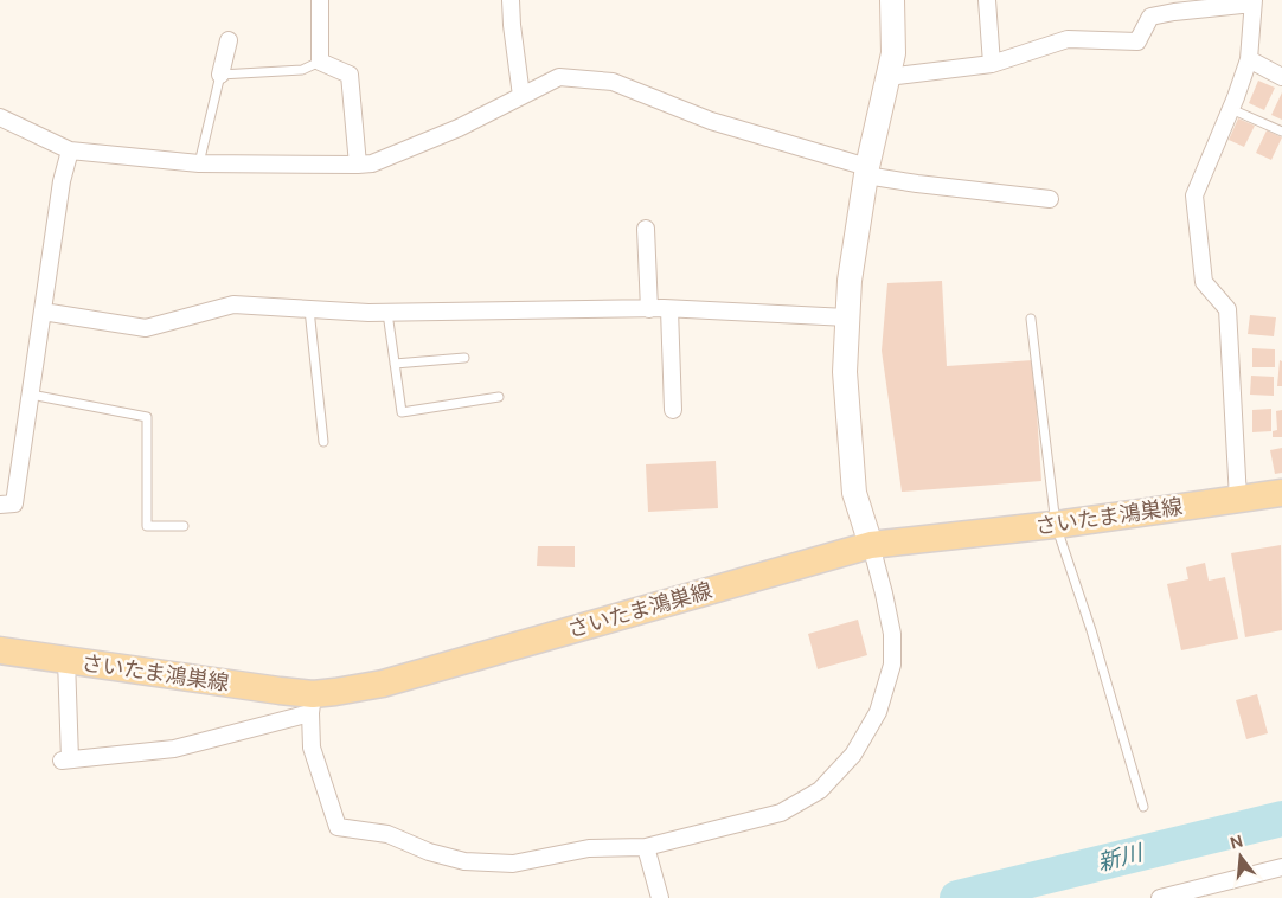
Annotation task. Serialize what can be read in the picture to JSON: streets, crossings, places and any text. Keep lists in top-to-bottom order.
{
  "streets": {
    "main road": ["さいたま鴻巣線"]
  },
  "water": ["新川"],
  "north": "top"
}
